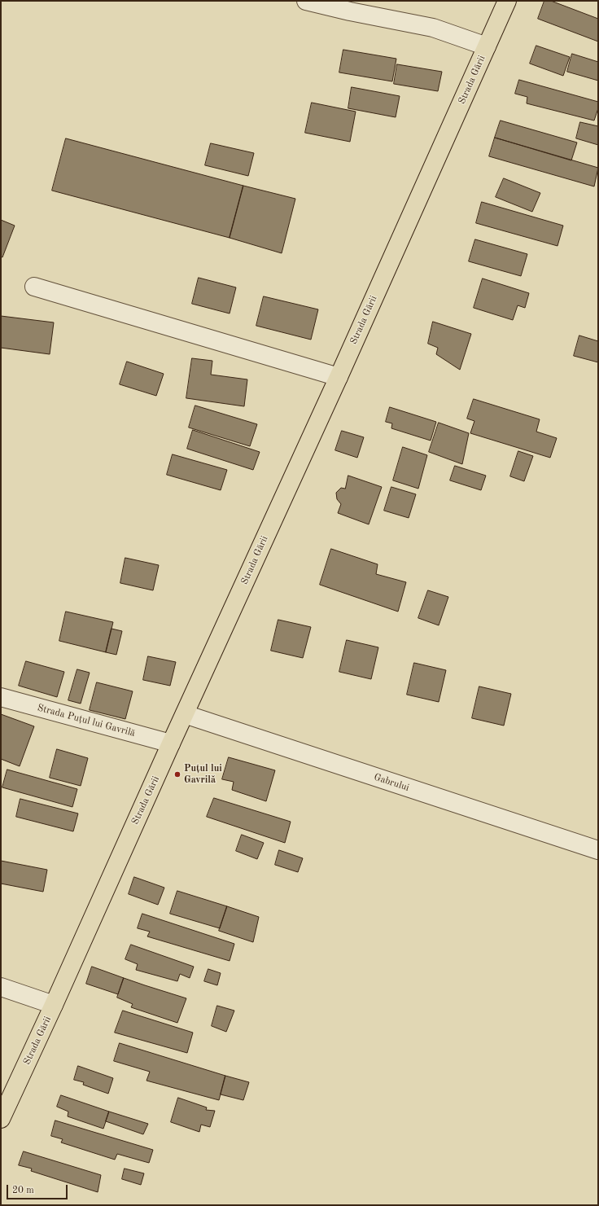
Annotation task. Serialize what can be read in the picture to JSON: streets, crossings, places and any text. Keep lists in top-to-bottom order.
{
  "streets": {
    "main road": ["Strada Gării"],
    "street": ["Strada Puțul lui Gavrilă", "Gabrului"]
  },
  "crossings": [
    ["Strada Gării", "Strada Puțul lui Gavrilă"],
    ["Strada Gării", "Gabrului"]
  ],
  "places": ["Puțul lui Gavrilă"],
  "scale_bar": "20 m"
}
